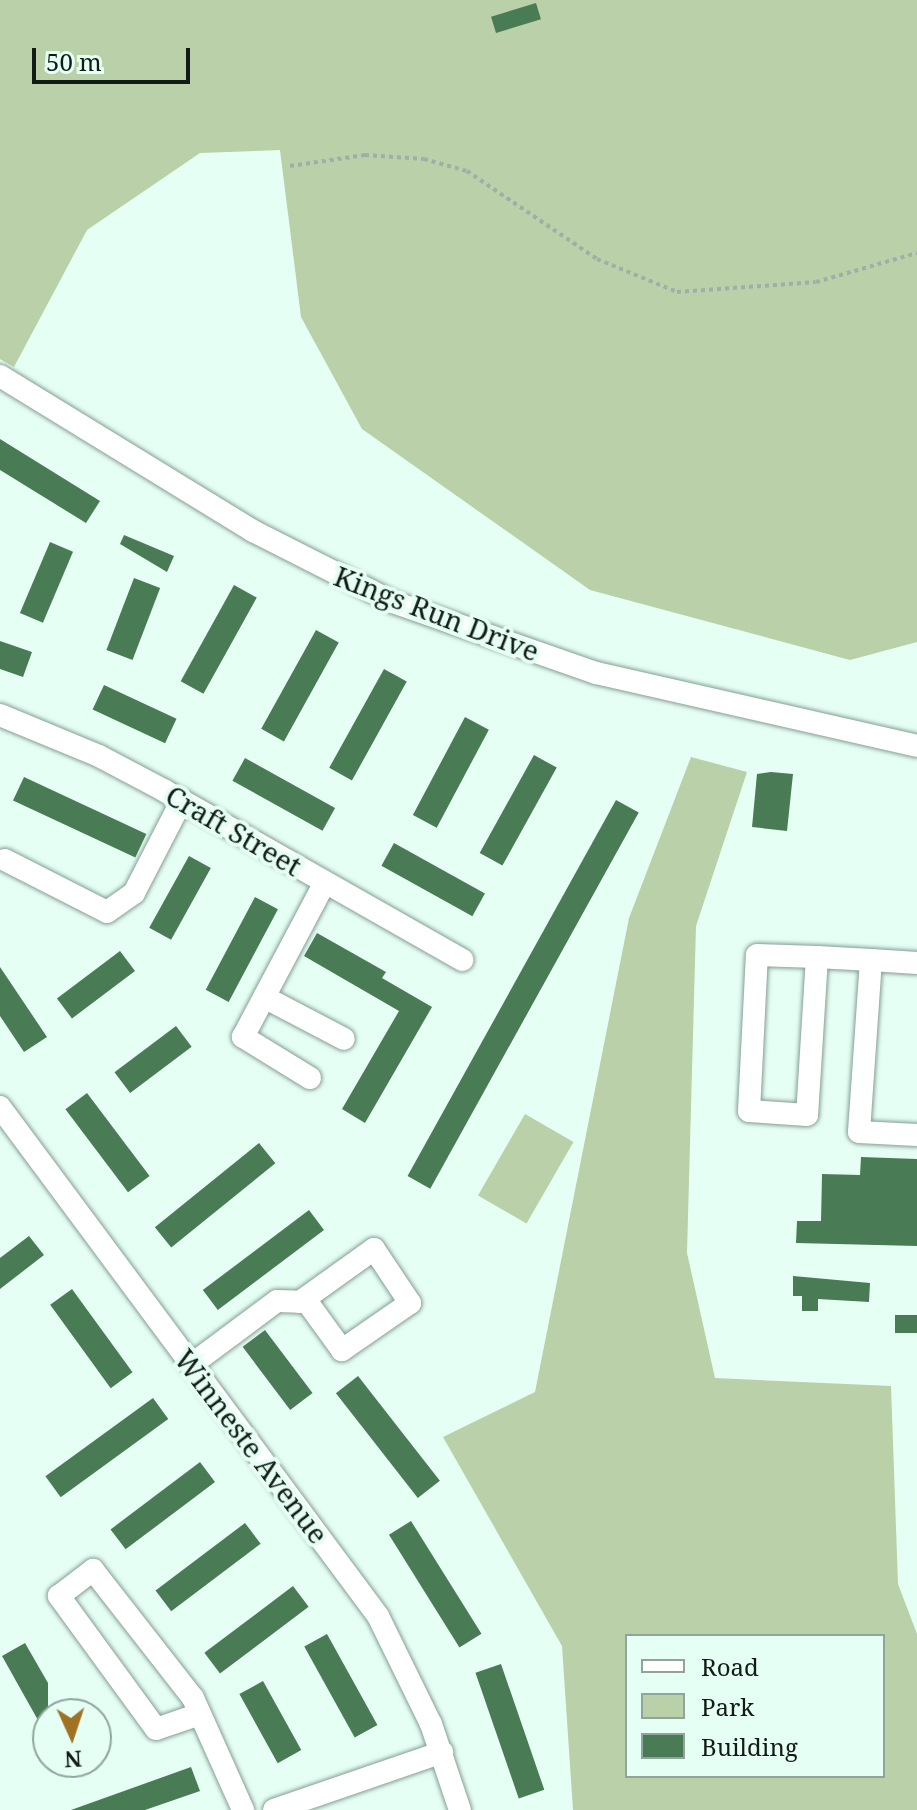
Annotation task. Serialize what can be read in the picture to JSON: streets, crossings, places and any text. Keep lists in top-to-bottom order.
{
  "streets": {
    "street": ["Kings Run Drive", "Craft Street", "Winneste Avenue"]
  },
  "legend": ["Road", "Park", "Building"],
  "scale_bar": "50 m",
  "north": "bottom"
}
